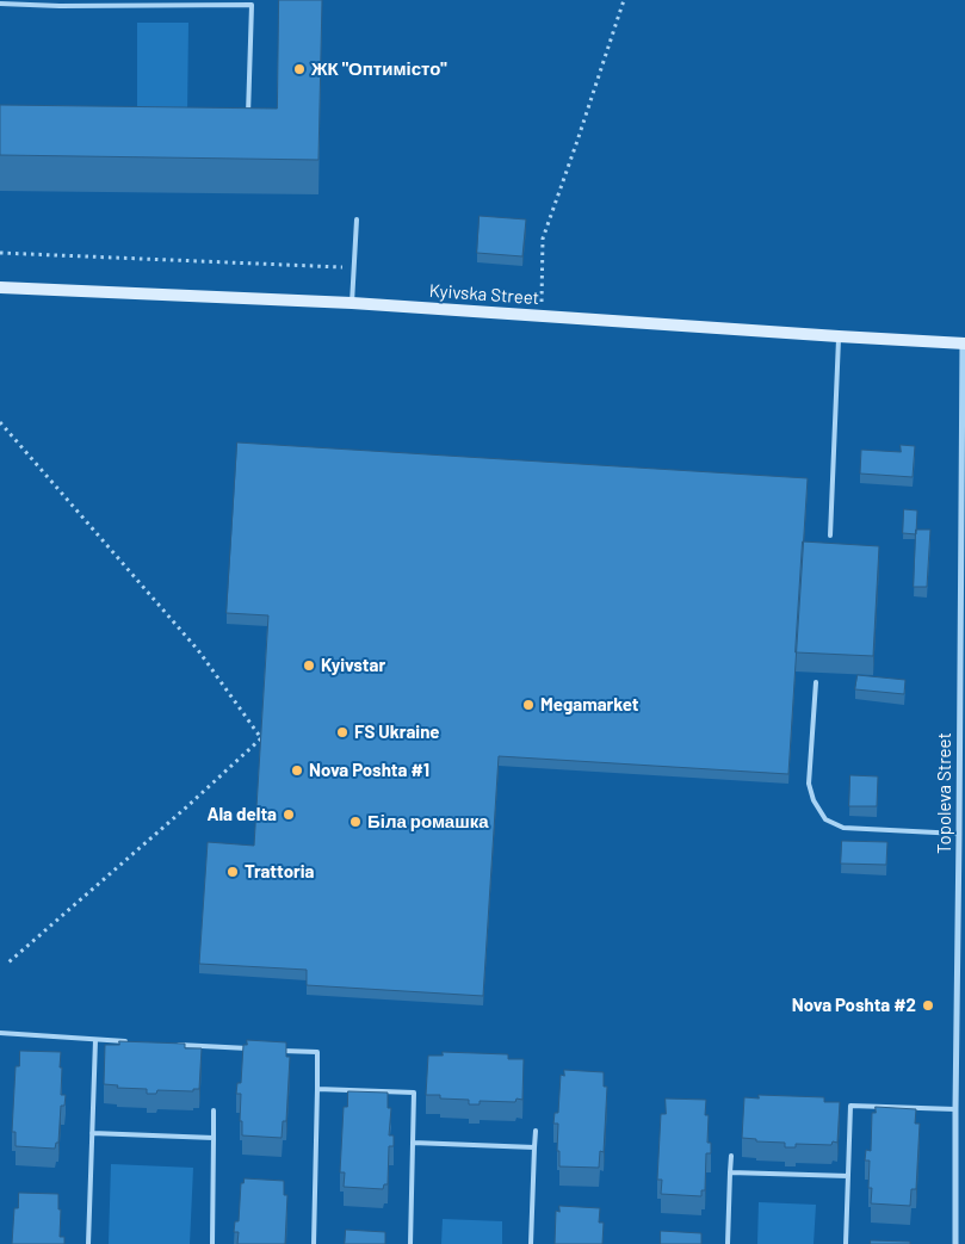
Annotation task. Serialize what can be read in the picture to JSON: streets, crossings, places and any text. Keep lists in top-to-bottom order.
{
  "streets": {
    "street": ["Kyivska Street", "Topoleva Street"]
  },
  "crossings": [
    ["Kyivska Street", "Topoleva Street"]
  ],
  "places": [
    "ЖК \"Оптимісто\"",
    "Kyivstar",
    "Megamarket",
    "FS Ukraine",
    "Nova Poshta #1",
    "Ala delta",
    "Біла ромашка",
    "Trattoria",
    "Nova Poshta #2"
  ]
}
